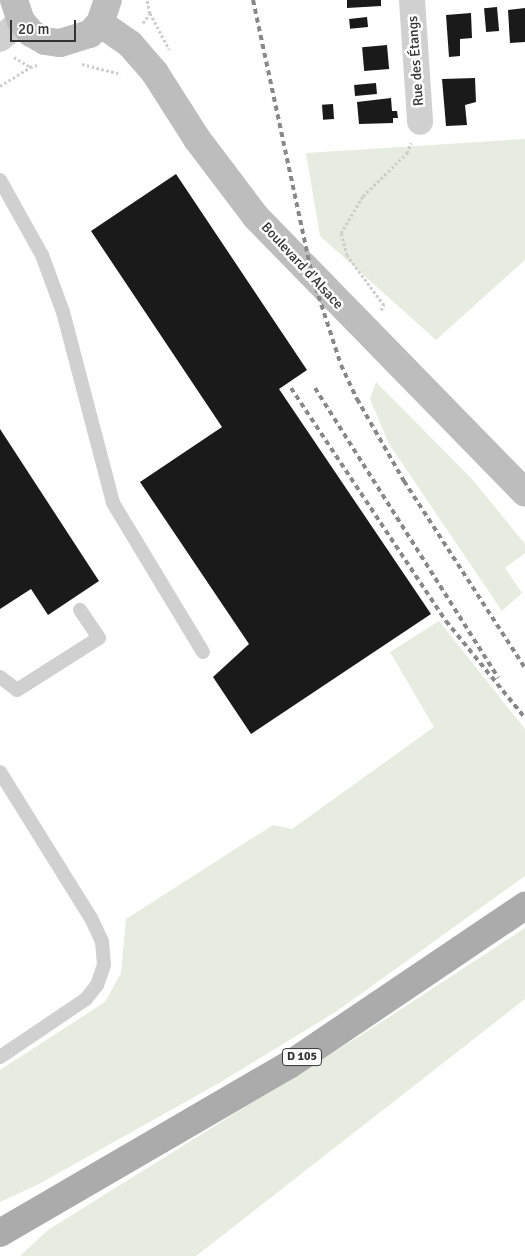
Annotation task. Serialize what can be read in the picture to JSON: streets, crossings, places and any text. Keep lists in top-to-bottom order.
{
  "streets": {
    "main road": ["Boulevard d'Alsace", "D 105"],
    "street": ["Rue des Étangs"]
  },
  "scale_bar": "20 m"
}
